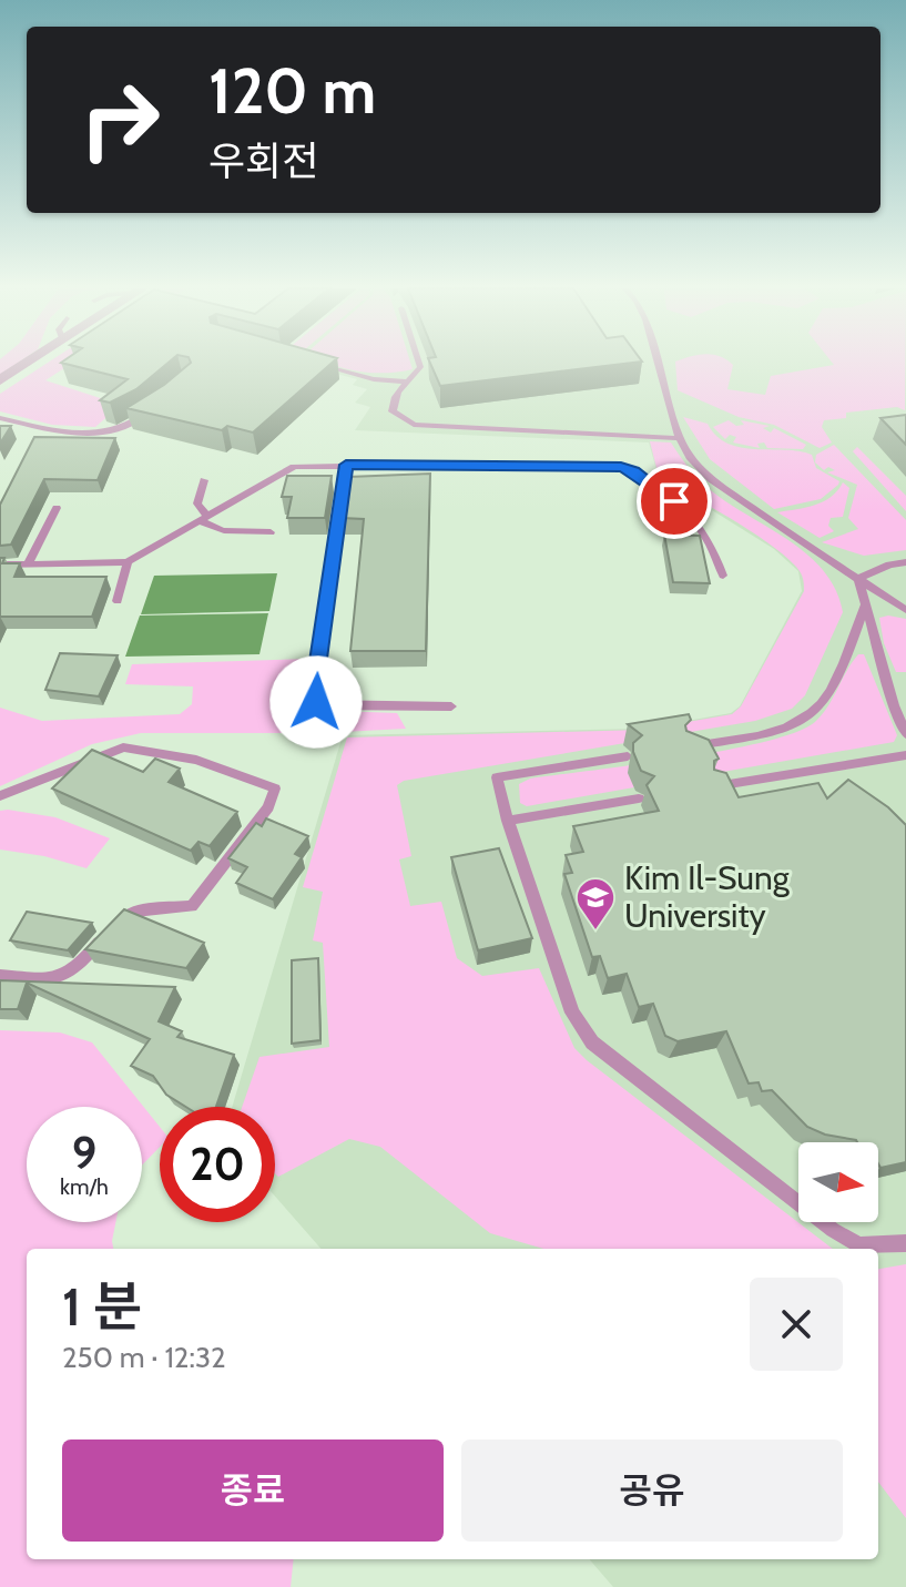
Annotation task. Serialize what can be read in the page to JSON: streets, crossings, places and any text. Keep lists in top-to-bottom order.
{
  "places": {
    "school or university": ["Kim Il-Sung University"]
  },
  "north": "right",
  "page": {
    "turn": ["120 m", "우회전"],
    "speed": "9 km/h",
    "limit": "20",
    "heading": ["1 분", "250 m · 12:32"],
    "buttons": ["종료", "공유"]
  }
}
